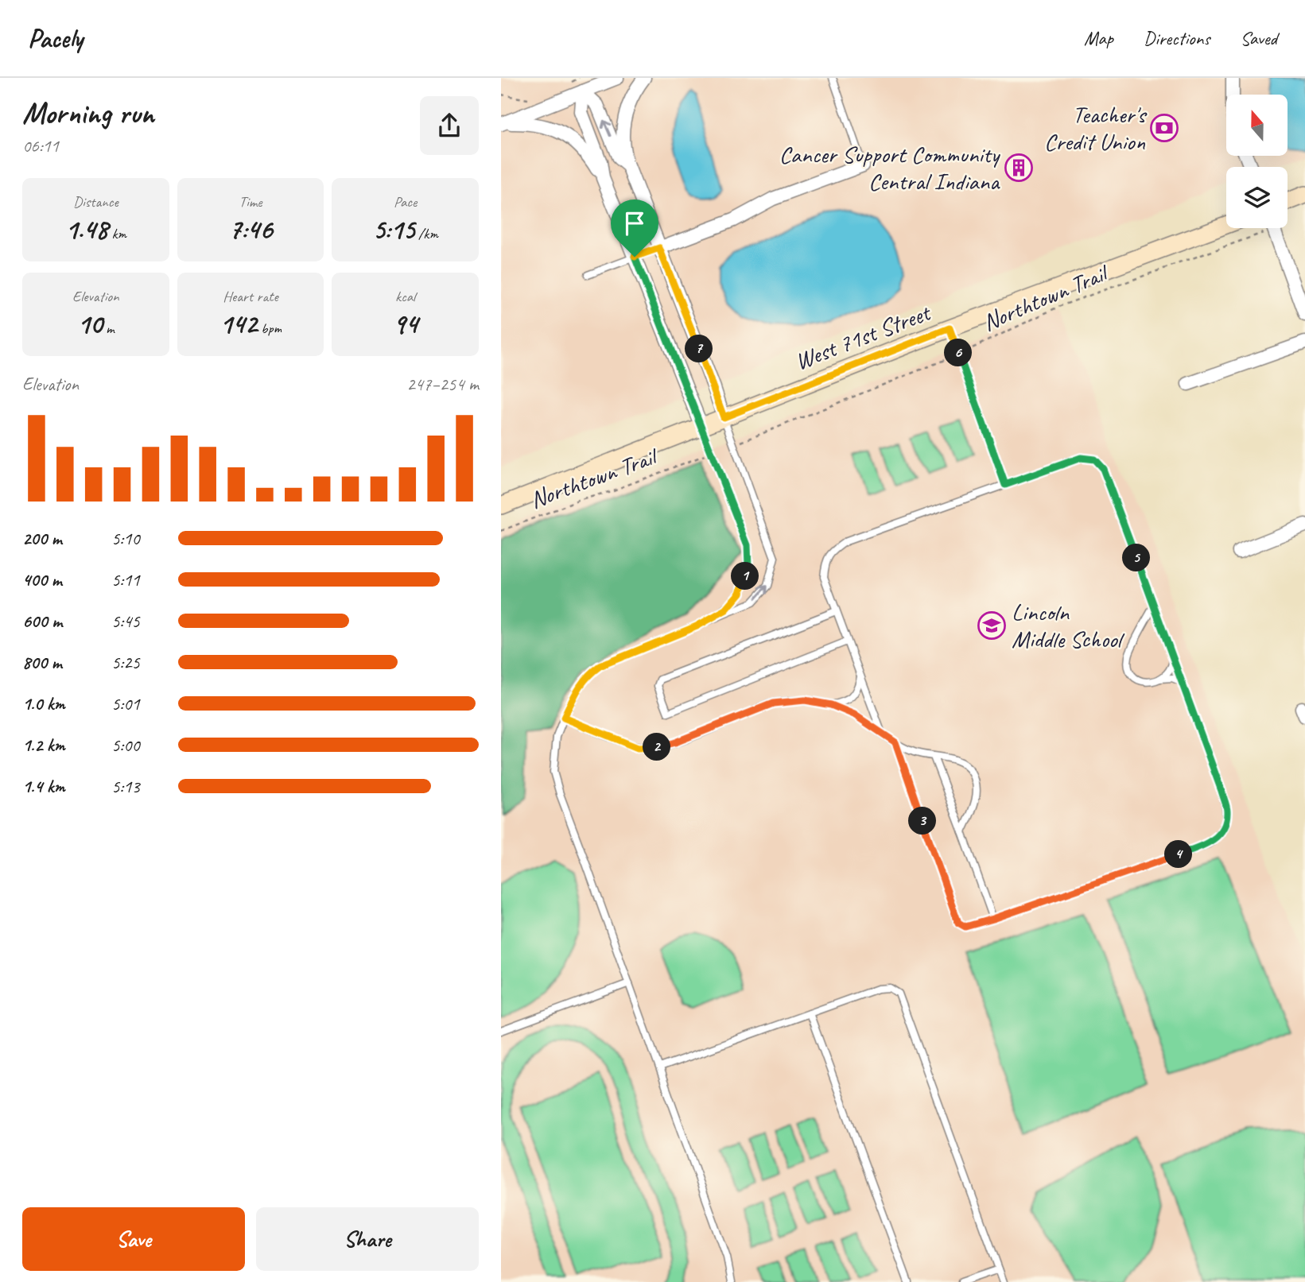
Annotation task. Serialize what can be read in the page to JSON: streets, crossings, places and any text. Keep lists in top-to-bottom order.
{
  "streets": {
    "main road": ["West 71st Street"],
    "path": ["Northtown Trail"]
  },
  "places": {
    "bank": ["Teacher's Credit Union"],
    "building": ["Cancer Support Community Central Indiana"],
    "school or university": ["Lincoln Middle School"]
  },
  "north": "top",
  "page": {
    "header": "Pacely",
    "nav": ["Map", "Directions", "Saved"],
    "heading": ["Morning run", "06:11"],
    "stats": [
      ["Distance", "1.48 km"],
      ["Time", "7:46"],
      ["Pace", "5:15 /km"],
      ["Elevation", "10 m"],
      ["Heart rate", "142 bpm"],
      ["kcal", "94"]
    ],
    "pins": [
      "7",
      "6",
      "5",
      "1",
      "2",
      "3",
      "4"
    ],
    "chart": ["Elevation", "247–254 m"],
    "list": [
      {
        "name": "200 m",
        "note": "5:10"
      },
      {
        "name": "400 m",
        "note": "5:11"
      },
      {
        "name": "600 m",
        "note": "5:45"
      },
      {
        "name": "800 m",
        "note": "5:25"
      },
      {
        "name": "1.0 km",
        "note": "5:01"
      },
      {
        "name": "1.2 km",
        "note": "5:00"
      },
      {
        "name": "1.4 km",
        "note": "5:13"
      }
    ],
    "buttons": ["Save", "Share"]
  }
}
